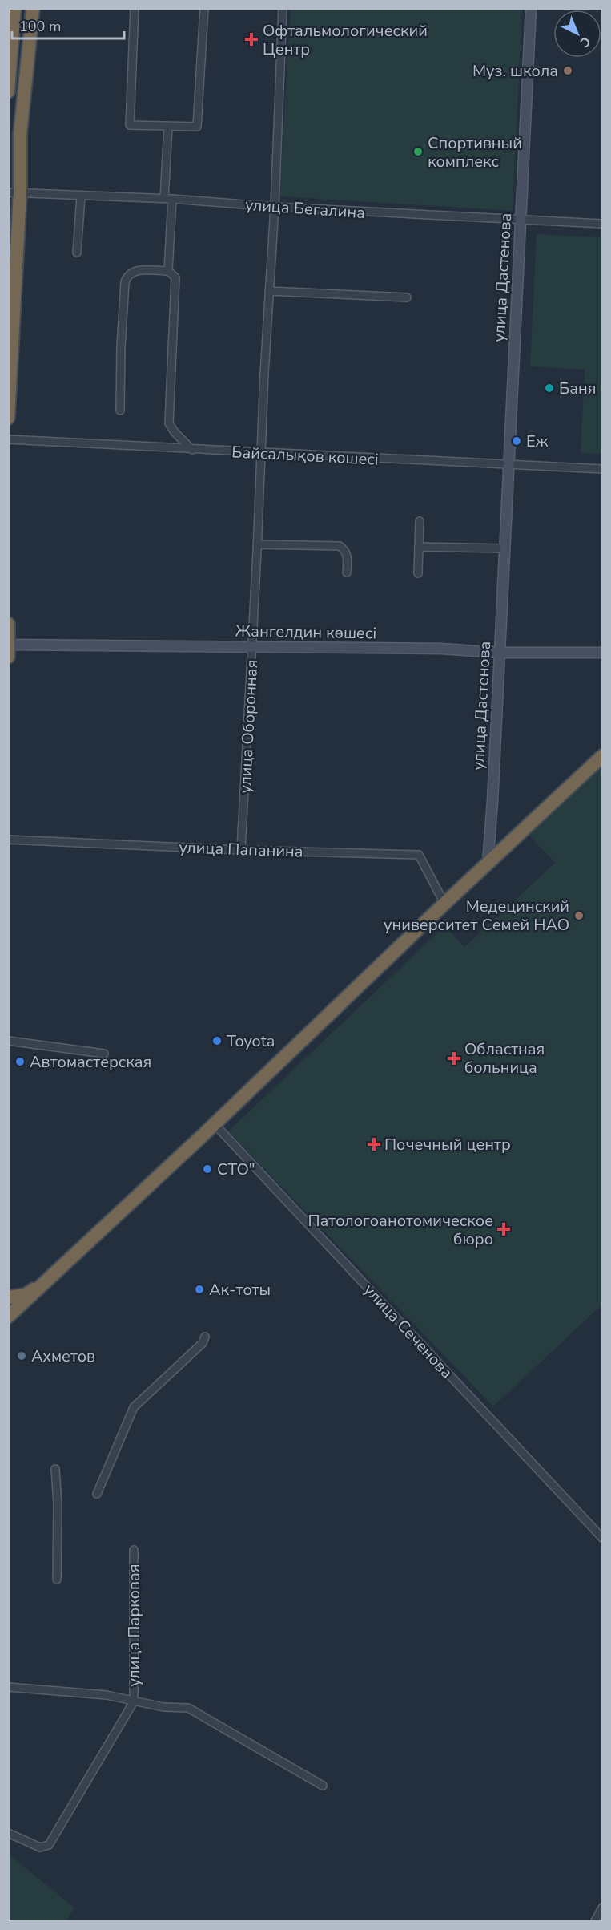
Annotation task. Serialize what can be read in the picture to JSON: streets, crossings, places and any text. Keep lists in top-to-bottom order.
{
  "streets": {
    "street": [
      "улица Бегалина",
      "улица Дастенова",
      "Байсалықов көшесі",
      "Жангелдин көшесі",
      "улица Оборонная",
      "улица Папанина",
      "улица Сеченова",
      "улица Парковая"
    ]
  },
  "crossings": [
    ["улица Бегалина", "улица Дастенова"],
    ["улица Бегалина", "улица Оборонная"],
    ["улица Дастенова", "Байсалықов көшесі"],
    ["улица Дастенова", "Жангелдин көшесі"],
    ["Байсалықов көшесі", "улица Оборонная"],
    ["Жангелдин көшесі", "улица Оборонная"],
    ["улица Оборонная", "улица Папанина"]
  ],
  "places": {
    "health": [
      "Офтальмологический Центр",
      "Областная больница",
      "Почечный центр",
      "Патологоанотомическое бюро"
    ],
    "other": [
      "Муз. школа",
      "Спортивный комплекс",
      "Баня",
      "Еж",
      "Медецинский университет Семей НАО",
      "Toyota",
      "Автомастерская",
      "СТО\"",
      "Ак-тоты",
      "Ахметов"
    ]
  },
  "scale_bar": "100 m",
  "north": "bottom right"
}
